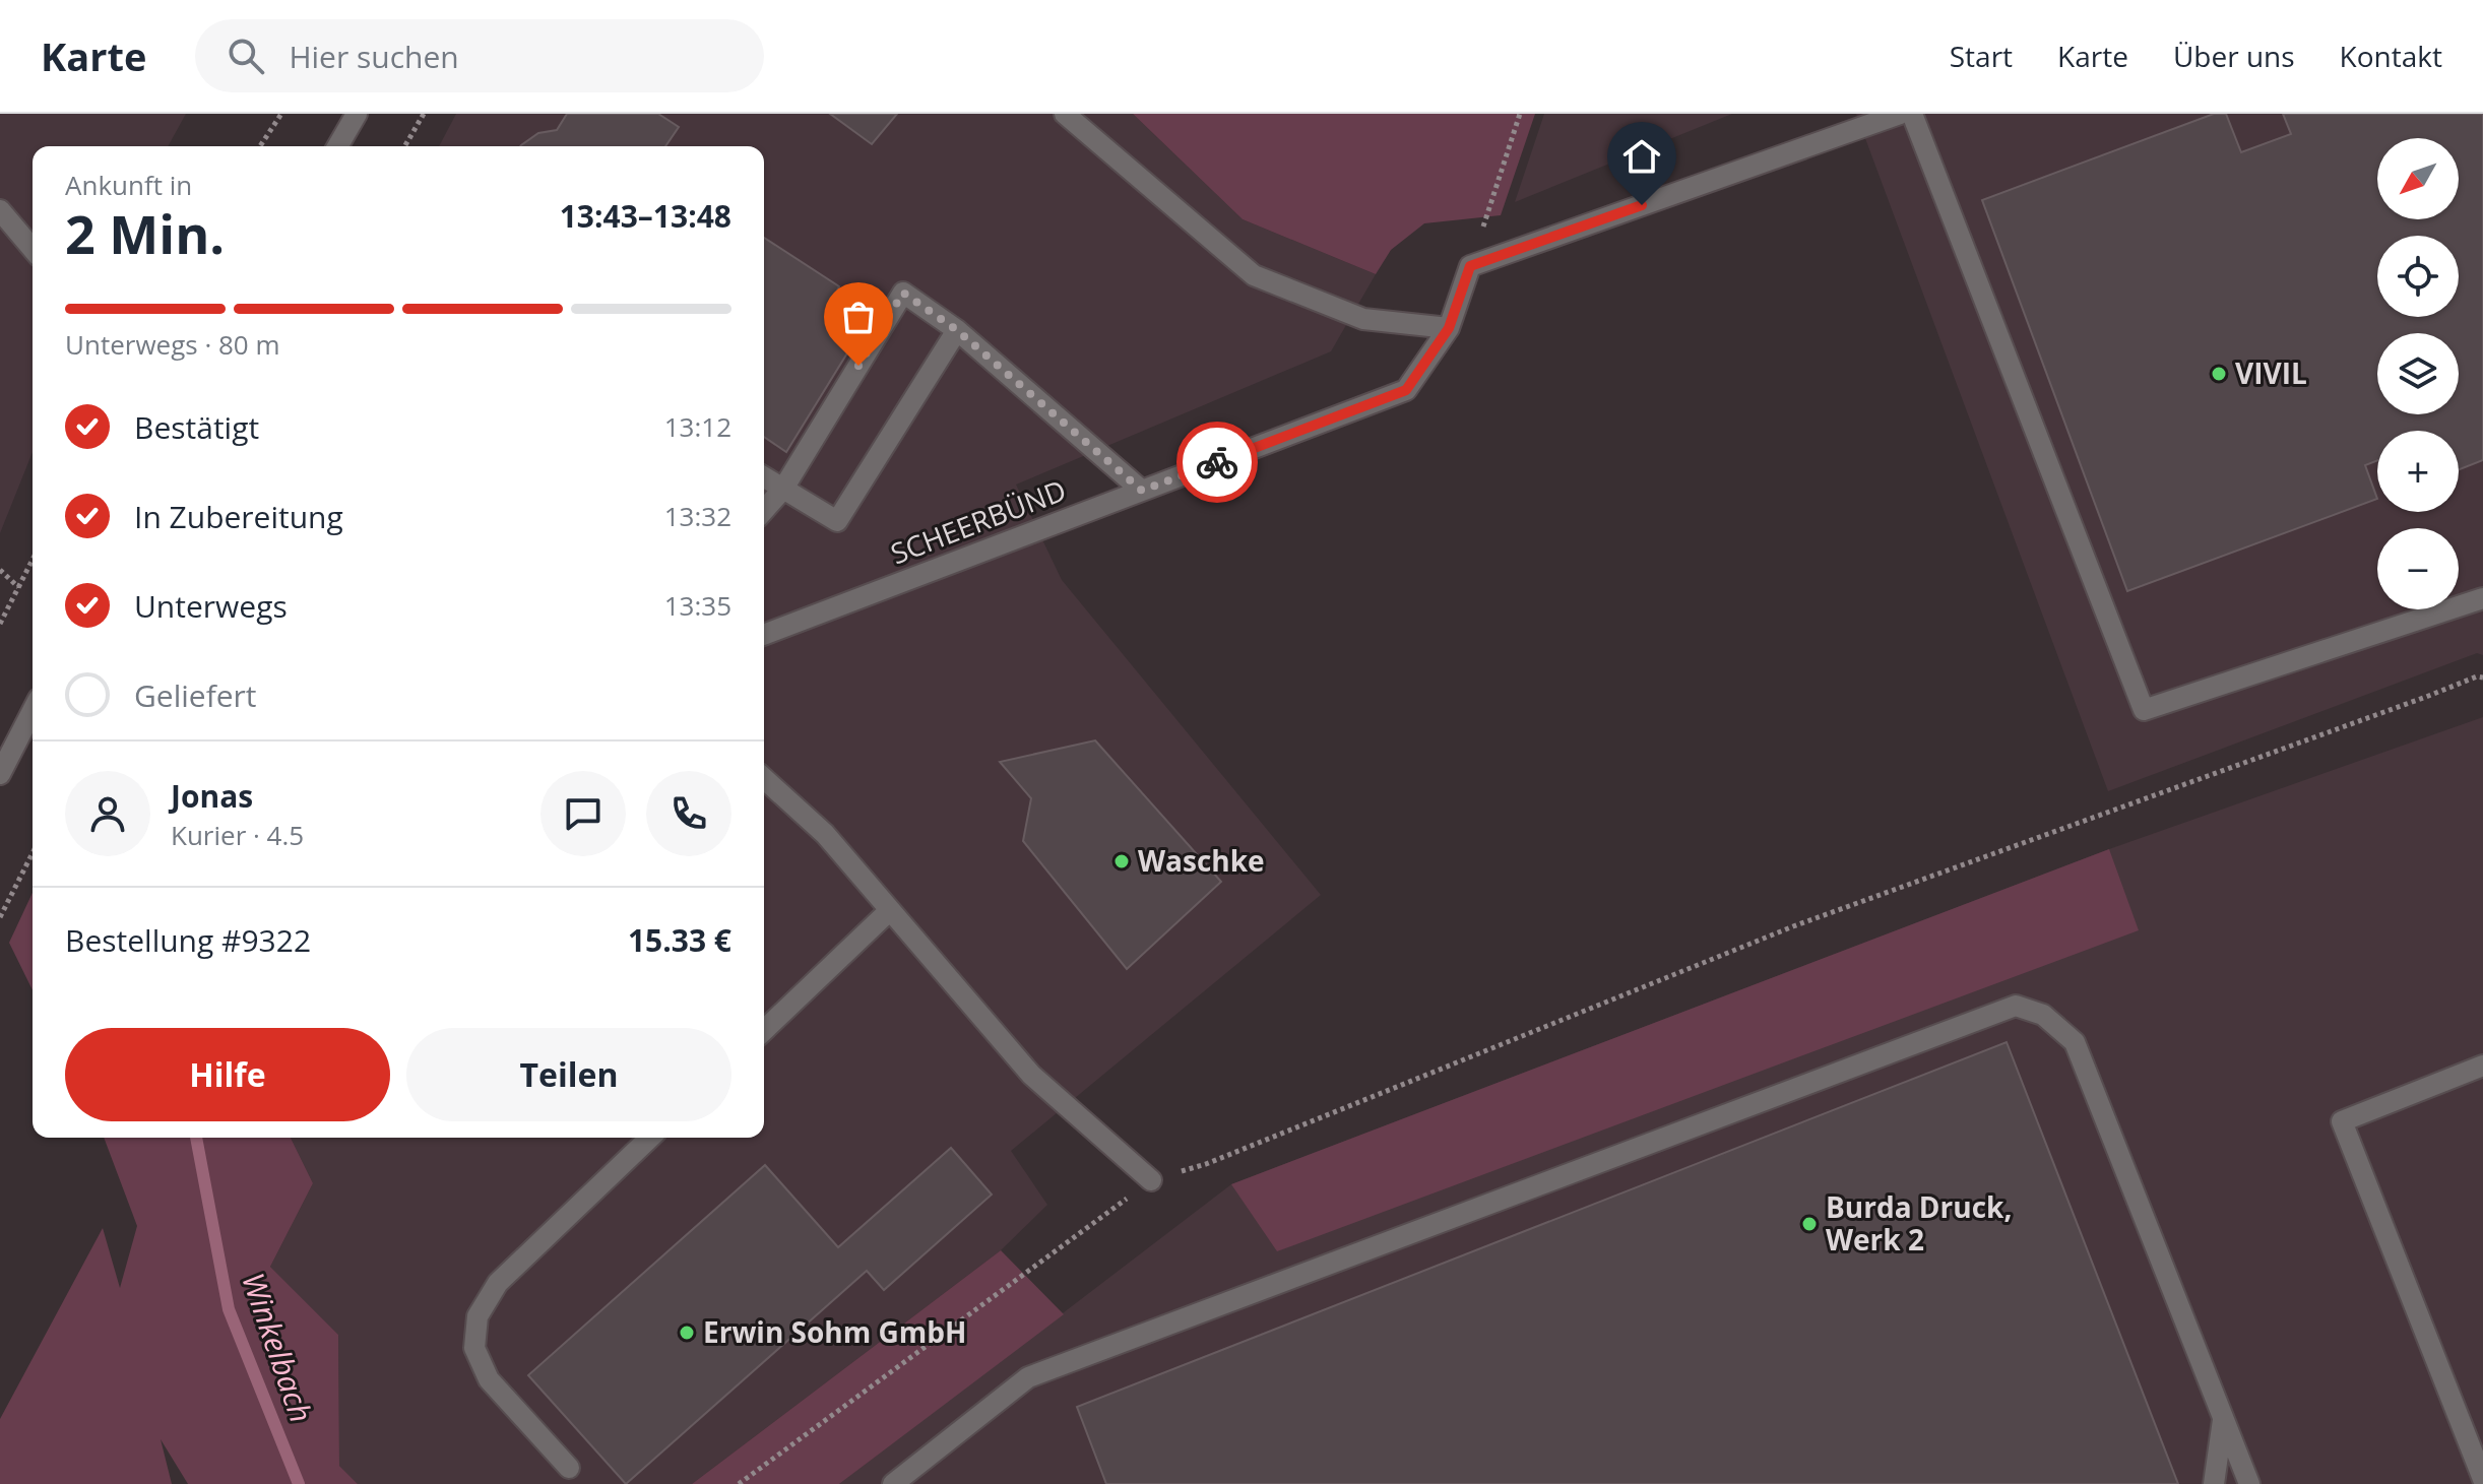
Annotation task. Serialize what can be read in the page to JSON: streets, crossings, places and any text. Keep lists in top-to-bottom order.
{
  "streets": {
    "street": ["SCHEERBÜND"]
  },
  "water": ["Winkelbach"],
  "places": [
    "VIVIL",
    "Waschke",
    "Burda Druck, Werk 2",
    "Erwin Sohm GmbH"
  ],
  "north": "bottom left",
  "page": {
    "header": "Karte",
    "search": "Hier suchen",
    "nav": [
      "Start",
      "Karte",
      "Über uns",
      "Kontakt"
    ],
    "map_buttons": ["+", "−"],
    "heading": ["2 Min.", "Ankunft in", "13:43–13:48"],
    "panel": [
      "Jonas",
      "Kurier · 4.5",
      "Bestellung #9322",
      "15.33 €"
    ],
    "bar": "Unterwegs · 80 m",
    "list": [
      ["Bestätigt", "13:12"],
      ["In Zubereitung", "13:32"],
      ["Unterwegs", "13:35"],
      "Geliefert"
    ],
    "buttons": ["Hilfe", "Teilen"]
  }
}
